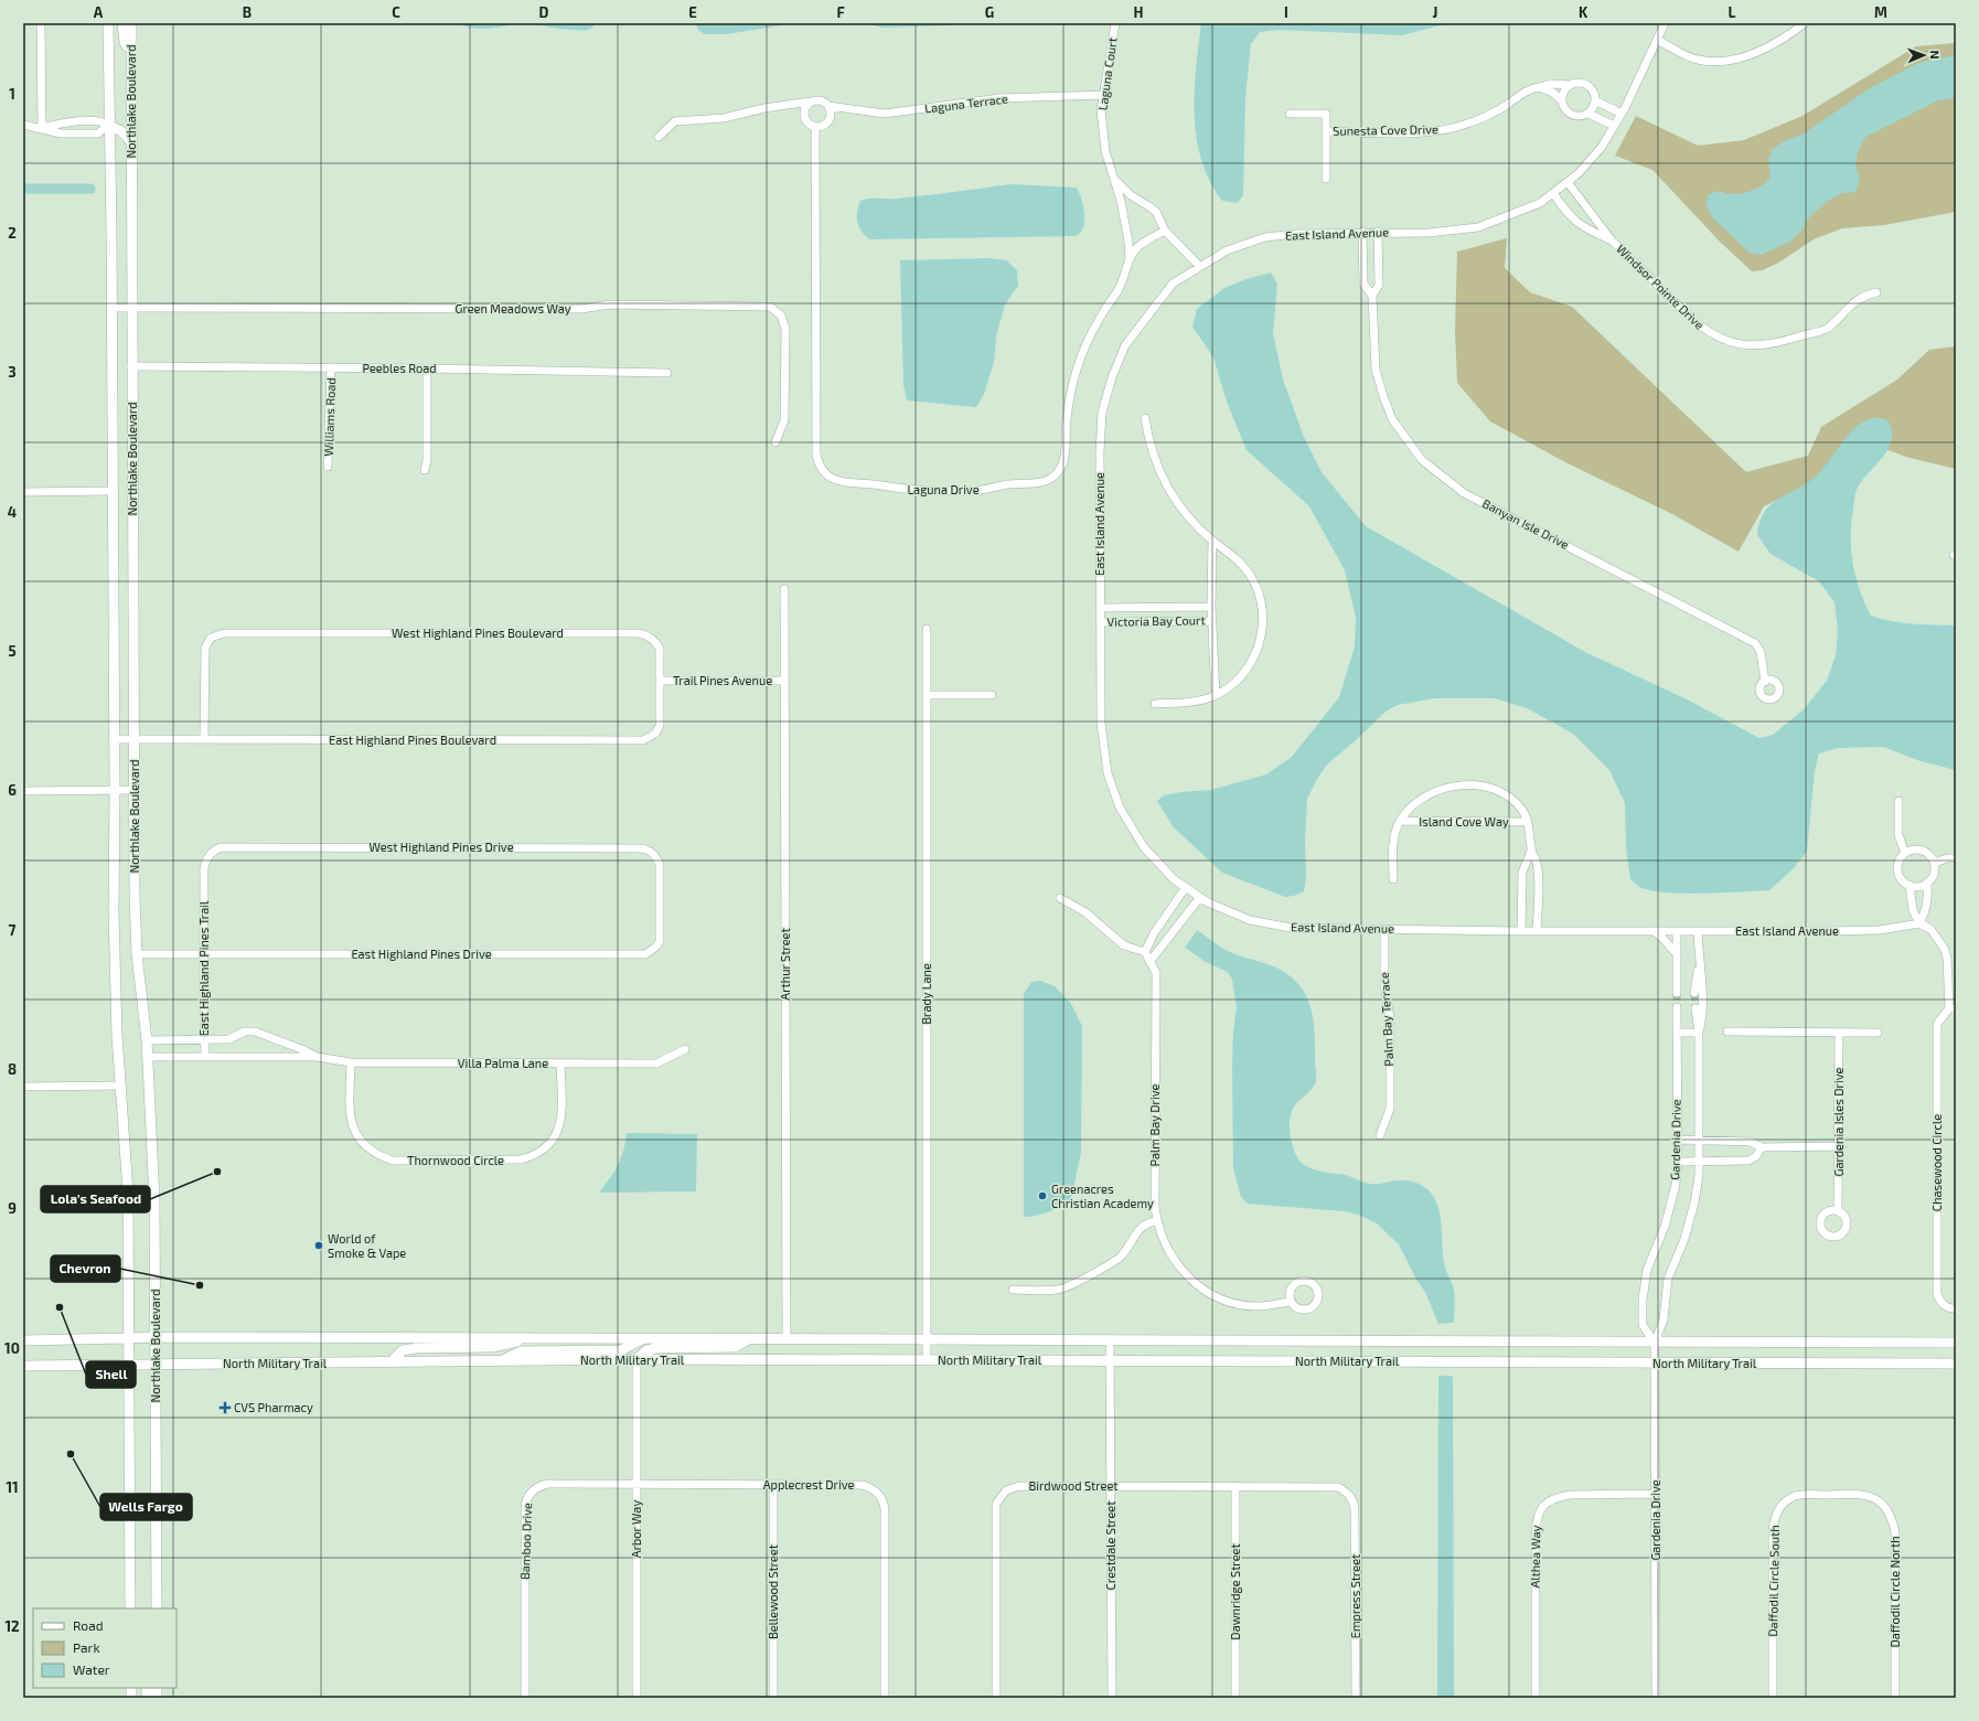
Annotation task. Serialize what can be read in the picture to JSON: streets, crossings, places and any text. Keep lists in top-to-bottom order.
{
  "streets": {
    "main road": ["Northlake Boulevard", "North Military Trail"],
    "street": [
      "Laguna Court",
      "Laguna Terrace",
      "Sunesta Cove Drive",
      "East Island Avenue",
      "Windsor Pointe Drive",
      "Green Meadows Way",
      "Peebles Road",
      "Williams Road",
      "Laguna Drive",
      "Banyan Isle Drive",
      "Victoria Bay Court",
      "West Highland Pines Boulevard",
      "Trail Pines Avenue",
      "East Highland Pines Boulevard",
      "Island Cove Way",
      "West Highland Pines Drive",
      "East Highland Pines Drive",
      "Arthur Street",
      "East Highland Pines Trail",
      "Brady Lane",
      "Palm Bay Terrace",
      "Villa Palma Lane",
      "Gardenia Isles Drive",
      "Palm Bay Drive",
      "Gardenia Drive",
      "Thornwood Circle",
      "Chasewood Circle",
      "Applecrest Drive",
      "Birdwood Street",
      "Arbor Way",
      "Bamboo Drive",
      "Crestdale Street",
      "Althea Way",
      "Daffodil Circle South",
      "Bellewood Street",
      "Dawnridge Street",
      "Daffodil Circle North",
      "Empress Street"
    ]
  },
  "crossings": [
    ["Laguna Court", "Laguna Terrace"],
    ["Laguna Court", "Laguna Drive"],
    ["Northlake Boulevard", "Green Meadows Way"],
    ["Northlake Boulevard", "Peebles Road"],
    ["Northlake Boulevard", "East Highland Pines Boulevard"],
    ["Northlake Boulevard", "East Highland Pines Drive"],
    ["Northlake Boulevard", "Villa Palma Lane"],
    ["Northlake Boulevard", "North Military Trail"],
    ["Laguna Terrace", "Laguna Drive"],
    ["East Island Avenue", "Windsor Pointe Drive"],
    ["East Island Avenue", "Banyan Isle Drive"],
    ["East Island Avenue", "Victoria Bay Court"],
    ["East Island Avenue", "Island Cove Way"],
    ["East Island Avenue", "Palm Bay Terrace"],
    ["East Island Avenue", "Gardenia Drive"],
    ["East Island Avenue", "Chasewood Circle"],
    ["Peebles Road", "Williams Road"],
    ["West Highland Pines Boulevard", "Trail Pines Avenue"],
    ["West Highland Pines Boulevard", "East Highland Pines Boulevard"],
    ["Trail Pines Avenue", "East Highland Pines Boulevard"],
    ["Trail Pines Avenue", "Arthur Street"],
    ["West Highland Pines Drive", "East Highland Pines Drive"],
    ["West Highland Pines Drive", "East Highland Pines Trail"],
    ["East Highland Pines Drive", "East Highland Pines Trail"],
    ["Arthur Street", "North Military Trail"],
    ["East Highland Pines Trail", "Villa Palma Lane"],
    ["Brady Lane", "North Military Trail"],
    ["Villa Palma Lane", "Thornwood Circle"],
    ["Gardenia Drive", "North Military Trail"],
    ["Gardenia Drive", "Althea Way"],
    ["North Military Trail", "Arbor Way"],
    ["North Military Trail", "Crestdale Street"],
    ["Applecrest Drive", "Arbor Way"],
    ["Applecrest Drive", "Bamboo Drive"],
    ["Applecrest Drive", "Bellewood Street"],
    ["Birdwood Street", "Crestdale Street"],
    ["Birdwood Street", "Dawnridge Street"],
    ["Birdwood Street", "Empress Street"],
    ["Arbor Way", "Bamboo Drive"],
    ["Daffodil Circle South", "Daffodil Circle North"]
  ],
  "places": {
    "other": [
      "Lola's Seafood",
      "Greenacres Christian Academy",
      "World of Smoke & Vape",
      "Chevron",
      "Shell",
      "Wells Fargo"
    ],
    "health": ["CVS Pharmacy"]
  },
  "legend": ["Road", "Park", "Water"],
  "north": "right",
  "grid": {
    "columns": [
      "A",
      "B",
      "C",
      "D",
      "E",
      "F",
      "G",
      "H",
      "I",
      "J",
      "K",
      "L",
      "M"
    ],
    "rows": [
      "1",
      "2",
      "3",
      "4",
      "5",
      "6",
      "7",
      "8",
      "9",
      "10",
      "11",
      "12"
    ]
  }
}
